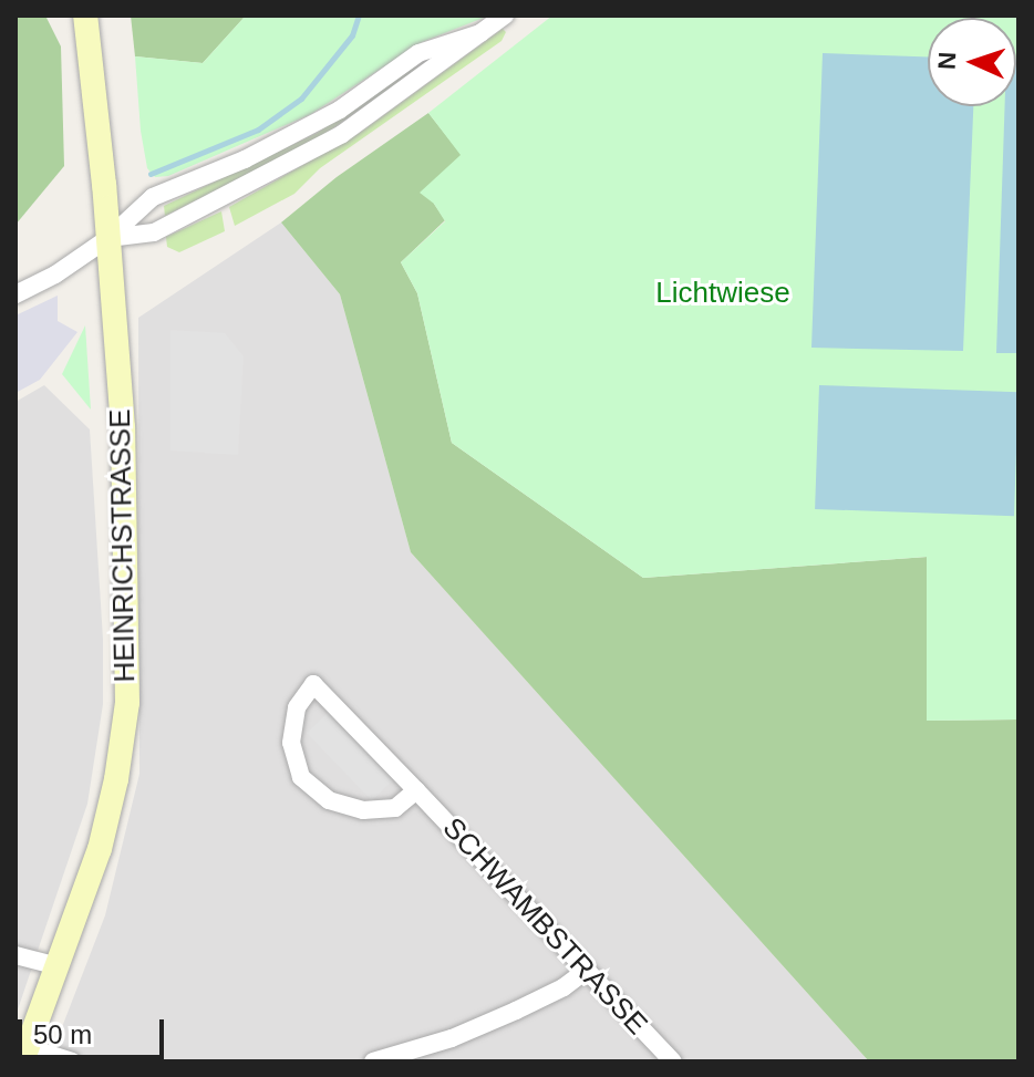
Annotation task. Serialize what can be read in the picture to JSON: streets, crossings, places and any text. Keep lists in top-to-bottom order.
{
  "streets": {
    "main road": ["HEINRICHSTRASSE"],
    "street": ["SCHWAMBSTRASSE"]
  },
  "parks": ["Lichtwiese"],
  "scale_bar": "50 m",
  "north": "left"
}
